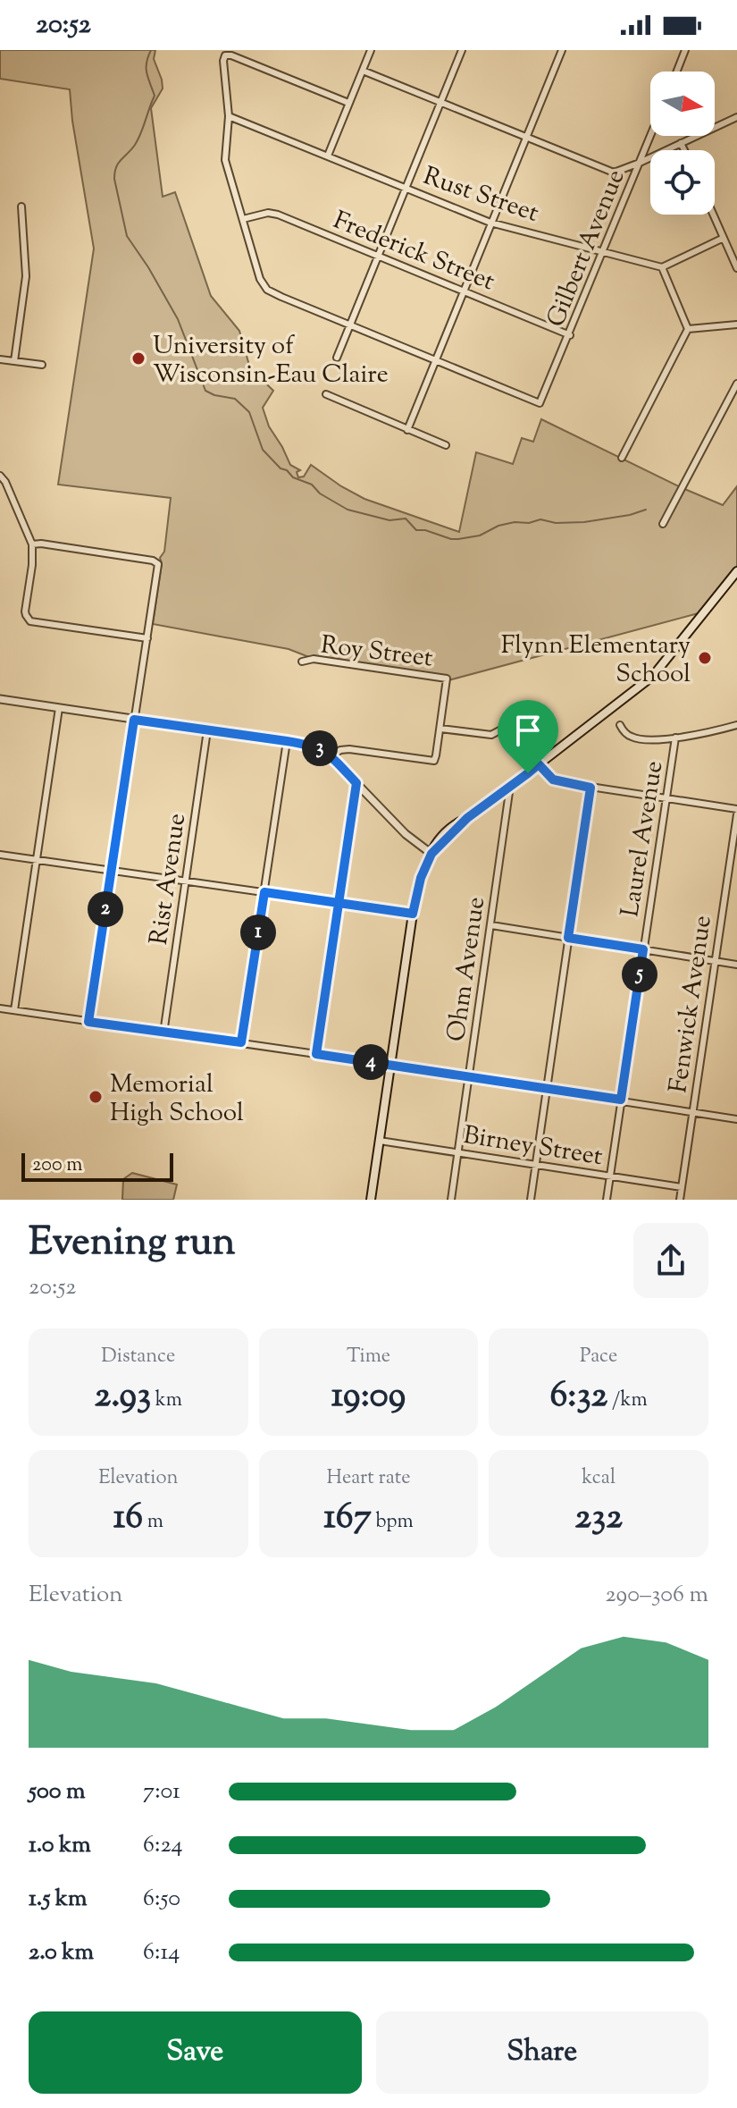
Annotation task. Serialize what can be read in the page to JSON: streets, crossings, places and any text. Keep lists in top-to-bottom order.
{
  "streets": {
    "street": [
      "Rust Street",
      "Gilbert Avenue",
      "Frederick Street",
      "Roy Street",
      "Laurel Avenue",
      "Rist Avenue",
      "Ohm Avenue",
      "Fenwick Avenue",
      "Birney Street"
    ]
  },
  "crossings": [
    ["Rust Street", "Gilbert Avenue"],
    ["Gilbert Avenue", "Frederick Street"],
    ["Laurel Avenue", "Birney Street"],
    ["Ohm Avenue", "Birney Street"],
    ["Fenwick Avenue", "Birney Street"]
  ],
  "places": ["University of Wisconsin-Eau Claire", "Flynn Elementary School", "Memorial High School"],
  "scale_bar": "200 m",
  "north": "right",
  "page": {
    "status": "20:52",
    "pins": [
      "3",
      "2",
      "1",
      "5",
      "4"
    ],
    "scale": "200 m",
    "heading": ["Evening run", "20:52"],
    "stats": [
      ["Distance", "2.93 km"],
      ["Time", "19:09"],
      ["Pace", "6:32 /km"],
      ["Elevation", "16 m"],
      ["Heart rate", "167 bpm"],
      ["kcal", "232"]
    ],
    "chart": ["Elevation", "290–306 m"],
    "list": [
      {
        "name": "500 m",
        "note": "7:01"
      },
      {
        "name": "1.0 km",
        "note": "6:24"
      },
      {
        "name": "1.5 km",
        "note": "6:50"
      },
      {
        "name": "2.0 km",
        "note": "6:14"
      }
    ],
    "buttons": ["Save", "Share"]
  }
}
